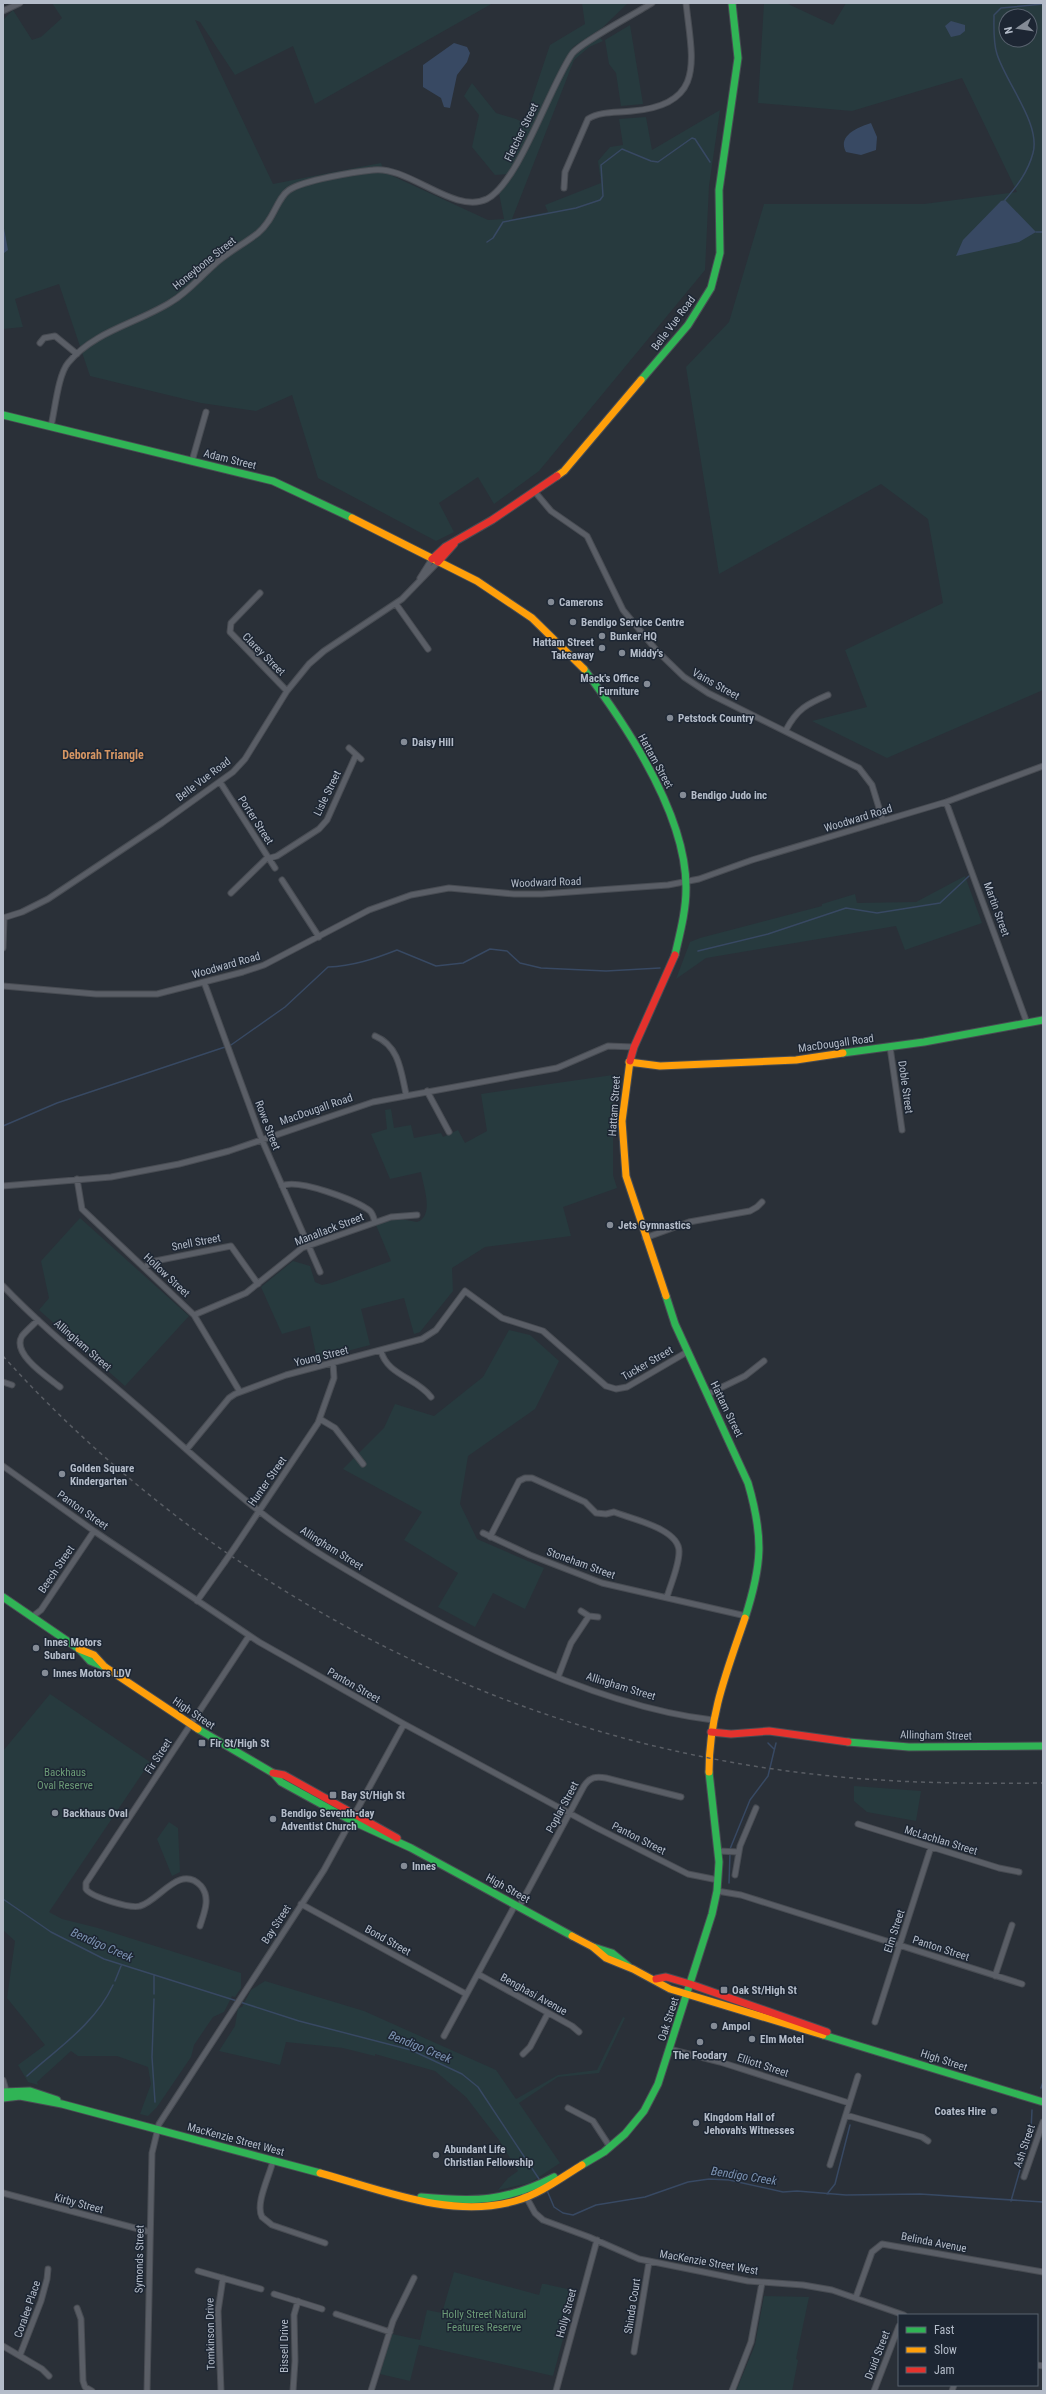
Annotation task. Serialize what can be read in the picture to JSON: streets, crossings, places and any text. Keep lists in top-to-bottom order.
{
  "streets": {
    "main road": [
      "Belle Vue Road",
      "Adam Street",
      "Hattam Street",
      "MacDougall Road",
      "Allingham Street",
      "High Street",
      "Oak Street",
      "MacKenzie Street West"
    ],
    "street": [
      "Fletcher Street",
      "Honeybone Street",
      "Clarey Street",
      "Vains Street",
      "Lisle Street",
      "Woodward Road",
      "Porter Street",
      "Martin Street",
      "Doble Street",
      "Rowe Street",
      "Manallack Street",
      "Snell Street",
      "Hollow Street",
      "Young Street",
      "Tucker Street",
      "Hunter Street",
      "Panton Street",
      "Stoneham Street",
      "Beech Street",
      "Fir Street",
      "Poplar Street",
      "McLachlan Street",
      "Bay Street",
      "Elm Street",
      "Bond Street",
      "Benghasi Avenue",
      "Elliott Street",
      "Ash Street",
      "Kirby Street",
      "Belinda Avenue",
      "Symonds Street",
      "Shinda Court",
      "Coralee Place",
      "Holly Street",
      "Tomkinson Drive",
      "Bissell Drive",
      "Druid Street"
    ]
  },
  "crossings": [
    ["Fletcher Street", "Honeybone Street"],
    ["Honeybone Street", "Adam Street"],
    ["Belle Vue Road", "Adam Street"],
    ["Belle Vue Road", "Clarey Street"],
    ["Belle Vue Road", "Vains Street"],
    ["Belle Vue Road", "Hattam Street"],
    ["Belle Vue Road", "Porter Street"],
    ["Adam Street", "Hattam Street"],
    ["Vains Street", "Woodward Road"],
    ["Hattam Street", "Woodward Road"],
    ["Hattam Street", "MacDougall Road"],
    ["Hattam Street", "Allingham Street"],
    ["Hattam Street", "Tucker Street"],
    ["Hattam Street", "Stoneham Street"],
    ["Hattam Street", "Oak Street"],
    ["Lisle Street", "Porter Street"],
    ["Woodward Road", "Martin Street"],
    ["Woodward Road", "Rowe Street"],
    ["Martin Street", "MacDougall Road"],
    ["MacDougall Road", "Doble Street"],
    ["MacDougall Road", "Rowe Street"],
    ["MacDougall Road", "Hollow Street"],
    ["Rowe Street", "Manallack Street"],
    ["Manallack Street", "Snell Street"],
    ["Manallack Street", "Hollow Street"],
    ["Snell Street", "Hollow Street"],
    ["Hollow Street", "Young Street"],
    ["Allingham Street", "Young Street"],
    ["Allingham Street", "Hunter Street"],
    ["Allingham Street", "Oak Street"],
    ["Young Street", "Tucker Street"],
    ["Young Street", "Hunter Street"],
    ["Hunter Street", "Panton Street"],
    ["Panton Street", "Beech Street"],
    ["Panton Street", "Fir Street"],
    ["Panton Street", "Poplar Street"],
    ["Panton Street", "Bay Street"],
    ["Panton Street", "Elm Street"],
    ["Panton Street", "Oak Street"],
    ["Beech Street", "High Street"],
    ["High Street", "Fir Street"],
    ["High Street", "Poplar Street"],
    ["High Street", "Bay Street"],
    ["High Street", "Oak Street"],
    ["Poplar Street", "Bond Street"],
    ["Poplar Street", "Benghasi Avenue"],
    ["McLachlan Street", "Elm Street"],
    ["Bay Street", "Bond Street"],
    ["Bay Street", "MacKenzie Street West"],
    ["Bay Street", "Symonds Street"],
    ["Oak Street", "Elliott Street"],
    ["Oak Street", "MacKenzie Street West"],
    ["MacKenzie Street West", "Belinda Avenue"],
    ["MacKenzie Street West", "Symonds Street"],
    ["MacKenzie Street West", "Shinda Court"],
    ["MacKenzie Street West", "Holly Street"],
    ["Kirby Street", "Symonds Street"]
  ],
  "districts": ["Deborah Triangle"],
  "water": ["Bendigo Creek"],
  "parks": ["Backhaus Oval Reserve", "Holly Street Natural Features Reserve"],
  "places": {
    "other": [
      "Camerons",
      "Bendigo Service Centre",
      "Bunker HQ",
      "Hattam Street Takeaway",
      "Middy's",
      "Mack's Office Furniture",
      "Petstock Country",
      "Daisy Hill",
      "Bendigo Judo inc",
      "Jets Gymnastics",
      "Golden Square Kindergarten",
      "Innes Motors Subaru",
      "Innes Motors LDV",
      "Backhaus Oval",
      "Bendigo Seventh-day Adventist Church",
      "Innes",
      "Ampol",
      "Elm Motel",
      "The Foodary",
      "Coates Hire",
      "Kingdom Hall of Jehovah's Witnesses",
      "Abundant Life Christian Fellowship"
    ],
    "transit": ["Fir St/High St", "Bay St/High St", "Oak St/High St"]
  },
  "legend": ["Fast", "Slow", "Jam"],
  "north": "left"
}
